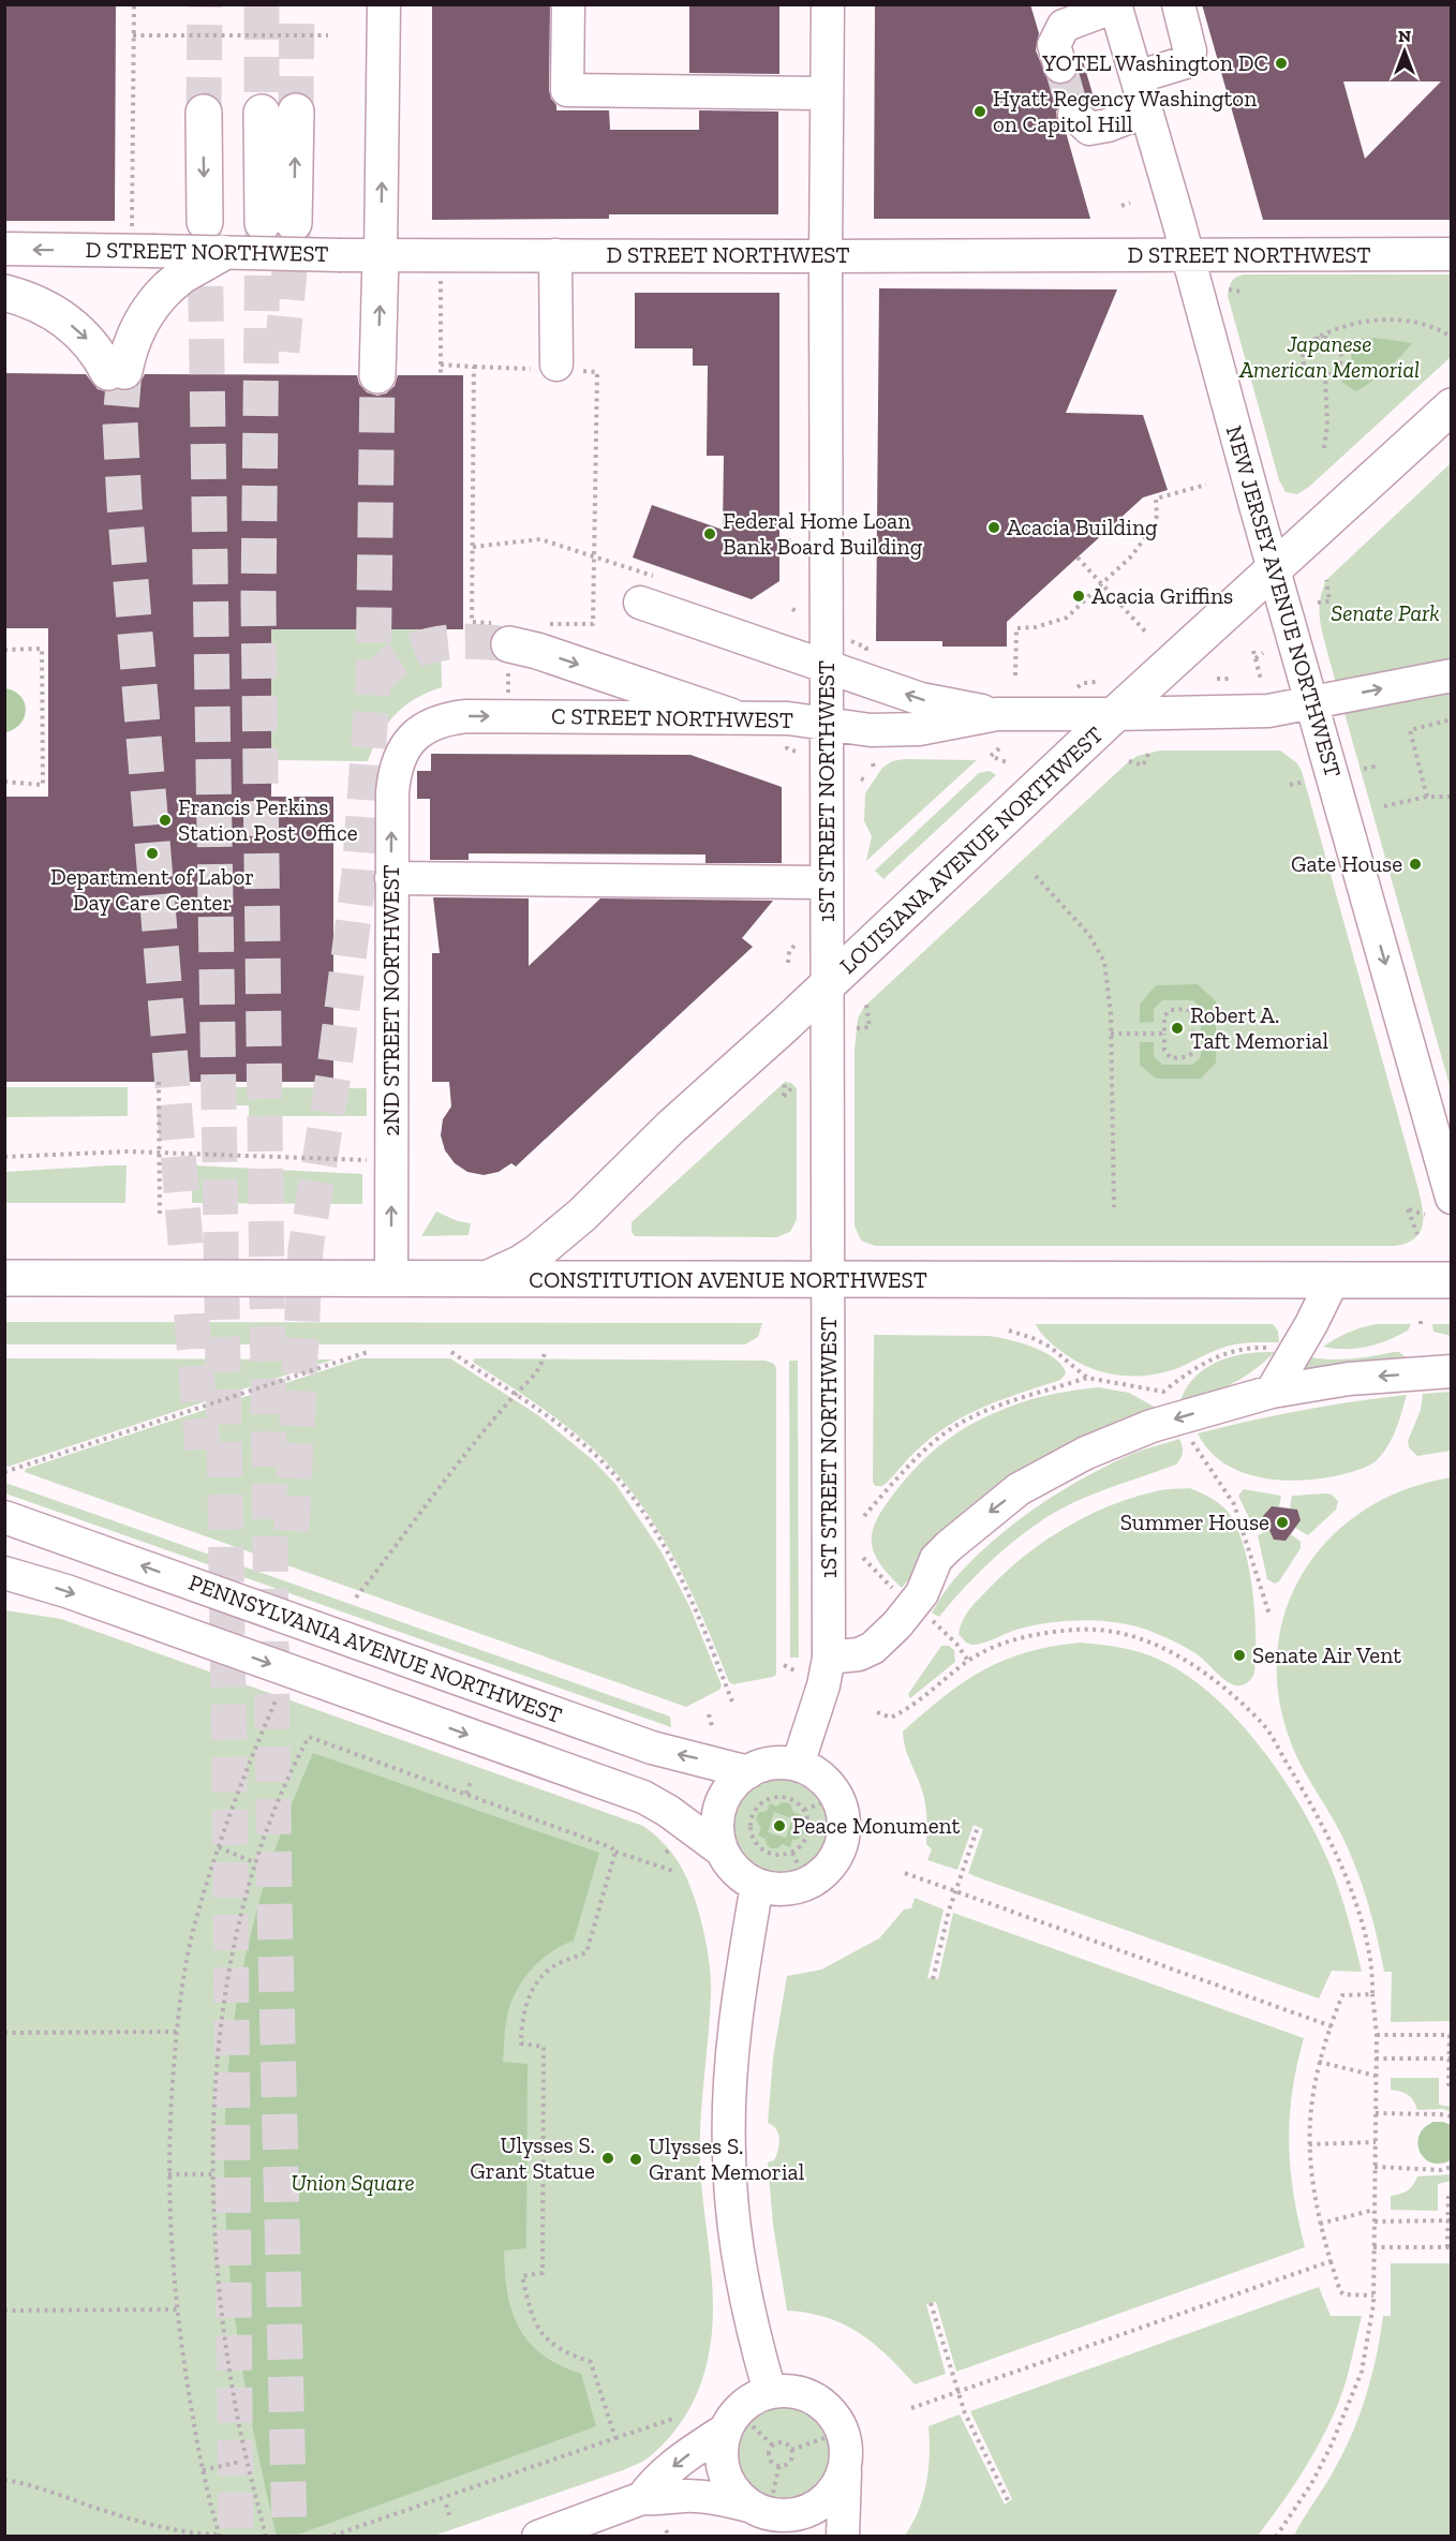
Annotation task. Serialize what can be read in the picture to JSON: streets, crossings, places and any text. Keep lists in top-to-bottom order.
{
  "streets": {
    "main road": ["LOUISIANA AVENUE NORTHWEST", "CONSTITUTION AVENUE NORTHWEST"],
    "street": [
      "D STREET NORTHWEST",
      "NEW JERSEY AVENUE NORTHWEST",
      "C STREET NORTHWEST",
      "1ST STREET NORTHWEST",
      "2ND STREET NORTHWEST",
      "PENNSYLVANIA AVENUE NORTHWEST"
    ]
  },
  "crossings": [
    ["D STREET NORTHWEST", "NEW JERSEY AVENUE NORTHWEST"],
    ["D STREET NORTHWEST", "1ST STREET NORTHWEST"],
    ["NEW JERSEY AVENUE NORTHWEST", "C STREET NORTHWEST"],
    ["NEW JERSEY AVENUE NORTHWEST", "LOUISIANA AVENUE NORTHWEST"],
    ["C STREET NORTHWEST", "1ST STREET NORTHWEST"],
    ["C STREET NORTHWEST", "LOUISIANA AVENUE NORTHWEST"],
    ["C STREET NORTHWEST", "2ND STREET NORTHWEST"],
    ["1ST STREET NORTHWEST", "LOUISIANA AVENUE NORTHWEST"],
    ["1ST STREET NORTHWEST", "CONSTITUTION AVENUE NORTHWEST"],
    ["LOUISIANA AVENUE NORTHWEST", "CONSTITUTION AVENUE NORTHWEST"],
    ["2ND STREET NORTHWEST", "CONSTITUTION AVENUE NORTHWEST"]
  ],
  "one_way": ["NEW JERSEY AVENUE NORTHWEST", "2ND STREET NORTHWEST"],
  "parks": ["Japanese American Memorial", "Senate Park", "Union Square"],
  "places": [
    "YOTEL Washington DC",
    "Hyatt Regency Washington on Capitol Hill",
    "Acacia Building",
    "Federal Home Loan Bank Board Building",
    "Acacia Griffins",
    "Francis Perkins Station Post Office",
    "Department of Labor Day Care Center",
    "Gate House",
    "Robert A. Taft Memorial",
    "Summer House",
    "Senate Air Vent",
    "Peace Monument",
    "Ulysses S. Grant Statue",
    "Ulysses S. Grant Memorial"
  ],
  "north": "top"
}
